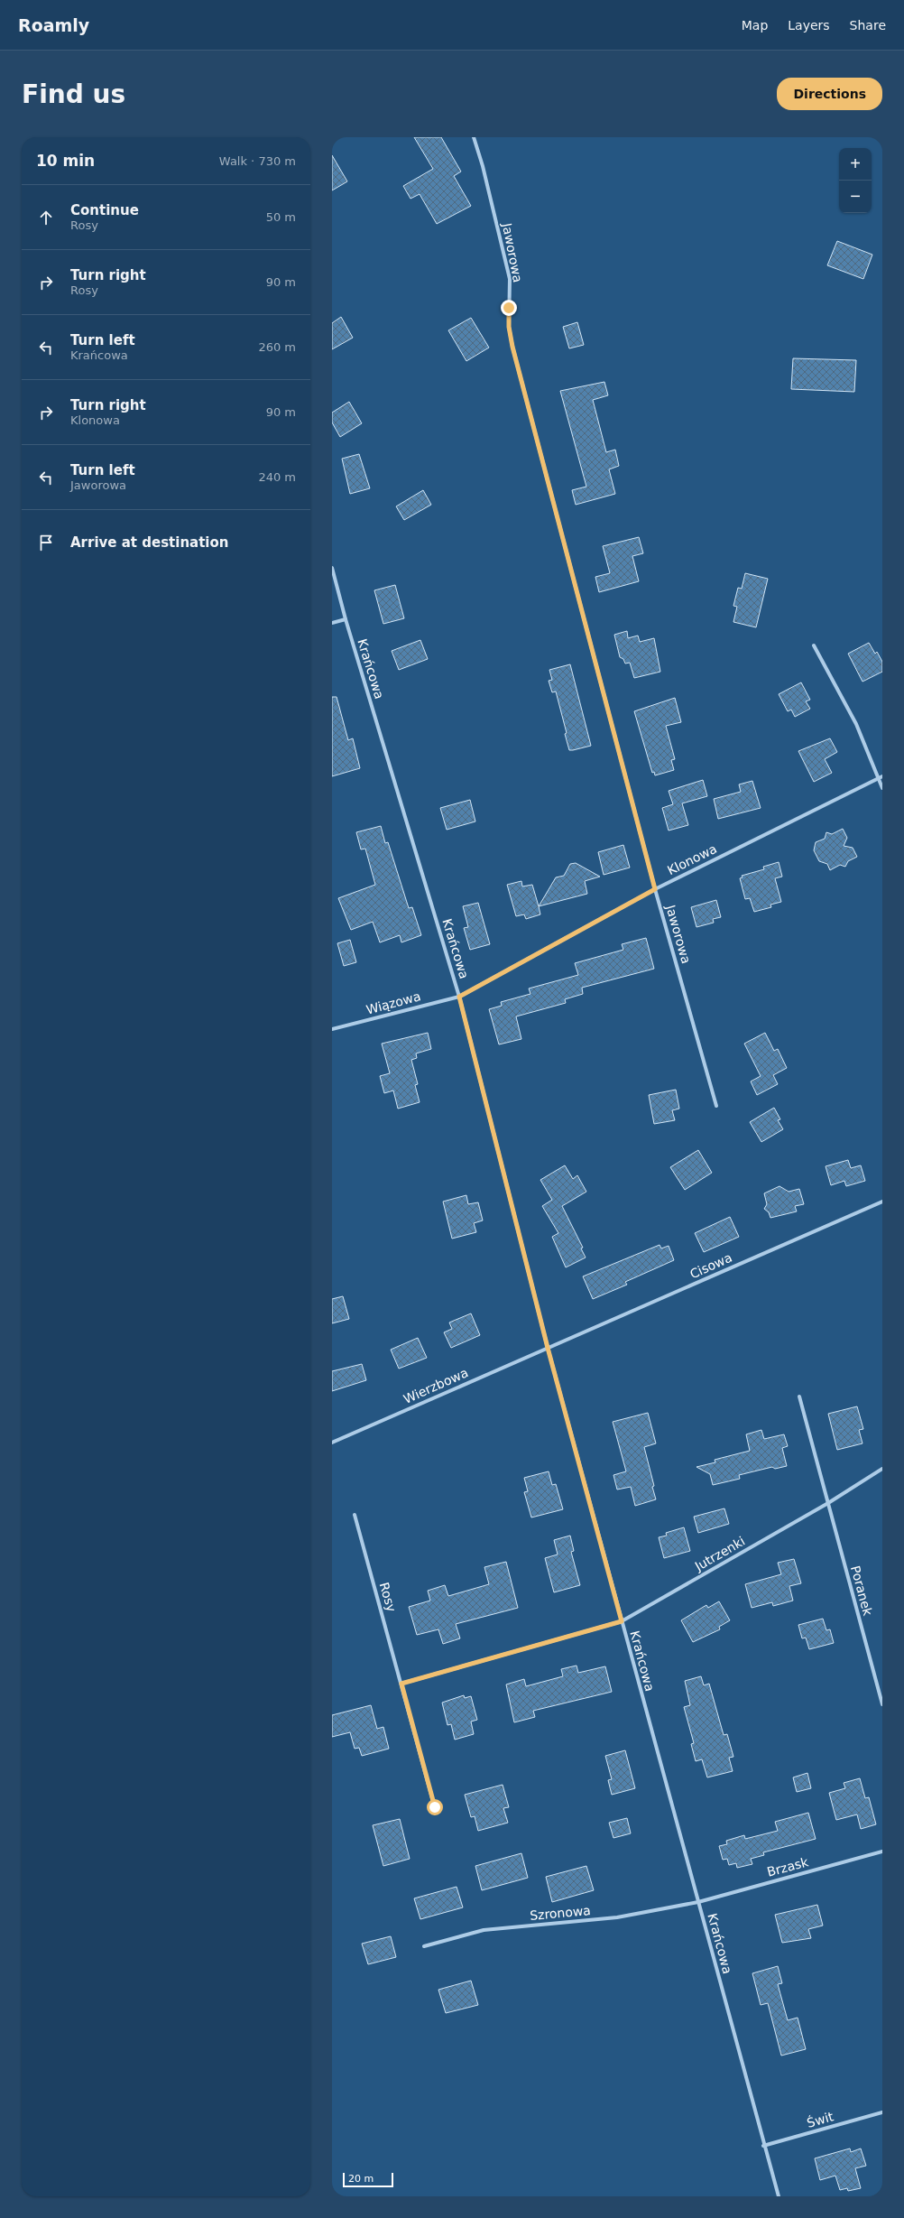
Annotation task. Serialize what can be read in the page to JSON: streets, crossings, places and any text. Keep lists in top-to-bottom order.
{
  "streets": {
    "street": [
      "Jaworowa",
      "Krańcowa",
      "Klonowa",
      "Wiązowa",
      "Cisowa",
      "Wierzbowa",
      "Jutrzenki",
      "Poranek",
      "Rosy",
      "Brzask",
      "Szronowa",
      "Świt"
    ]
  },
  "crossings": [
    ["Jaworowa", "Klonowa"],
    ["Krańcowa", "Klonowa"],
    ["Krańcowa", "Wiązowa"],
    ["Krańcowa", "Cisowa"],
    ["Krańcowa", "Wierzbowa"],
    ["Krańcowa", "Jutrzenki"],
    ["Krańcowa", "Brzask"],
    ["Krańcowa", "Szronowa"],
    ["Krańcowa", "Świt"],
    ["Klonowa", "Wiązowa"],
    ["Cisowa", "Wierzbowa"],
    ["Jutrzenki", "Poranek"],
    ["Brzask", "Szronowa"]
  ],
  "scale_bar": "20 m",
  "page": {
    "header": "Roamly",
    "nav": ["Map", "Layers", "Share"],
    "buttons": "Directions",
    "title": "Find us",
    "heading": ["10 min", "Walk · 730 m"],
    "map_buttons": ["+", "−"],
    "list": [
      ["Continue", "Rosy", "50 m"],
      ["Turn right", "Rosy", "90 m"],
      ["Turn left", "Krańcowa", "260 m"],
      ["Turn right", "Klonowa", "90 m"],
      ["Turn left", "Jaworowa", "240 m"],
      "Arrive at destination"
    ],
    "scale": "20 m"
  }
}
